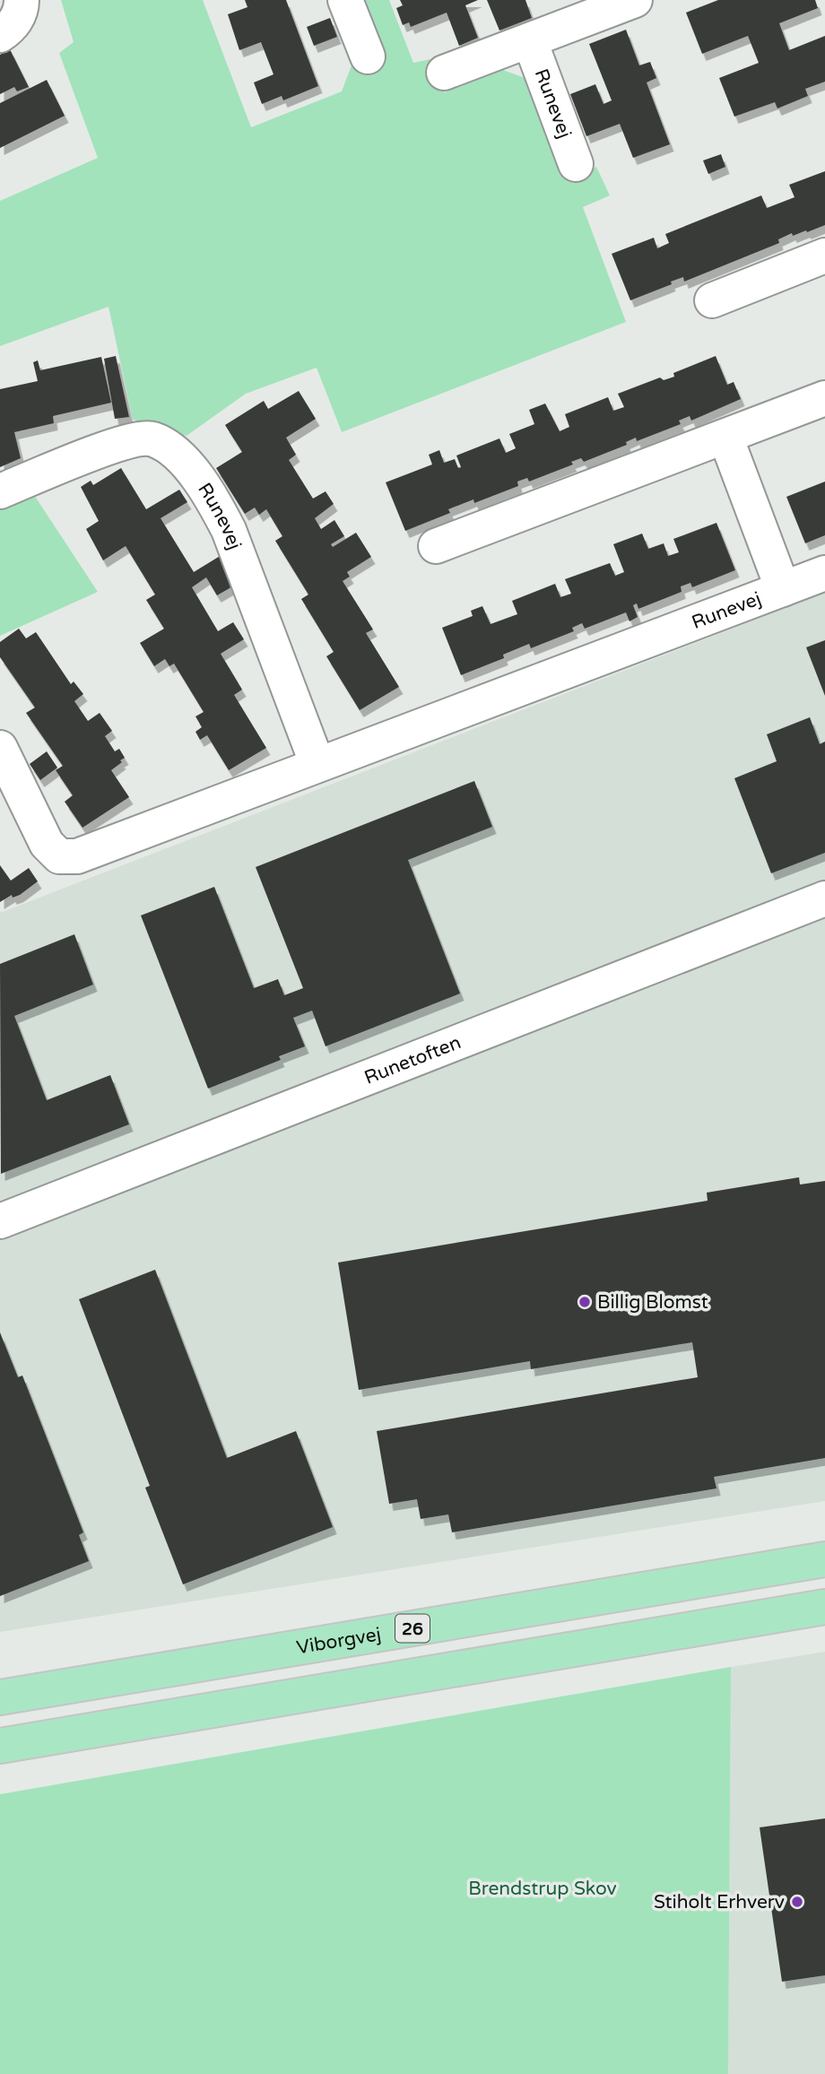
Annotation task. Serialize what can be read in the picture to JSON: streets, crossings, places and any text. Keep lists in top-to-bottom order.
{
  "streets": {
    "main road": ["26", "Viborgvej"],
    "street": ["Runevej", "Runetoften"]
  },
  "parks": ["Brendstrup Skov"],
  "places": ["Billig Blomst", "Stiholt Erhverv"]
}
